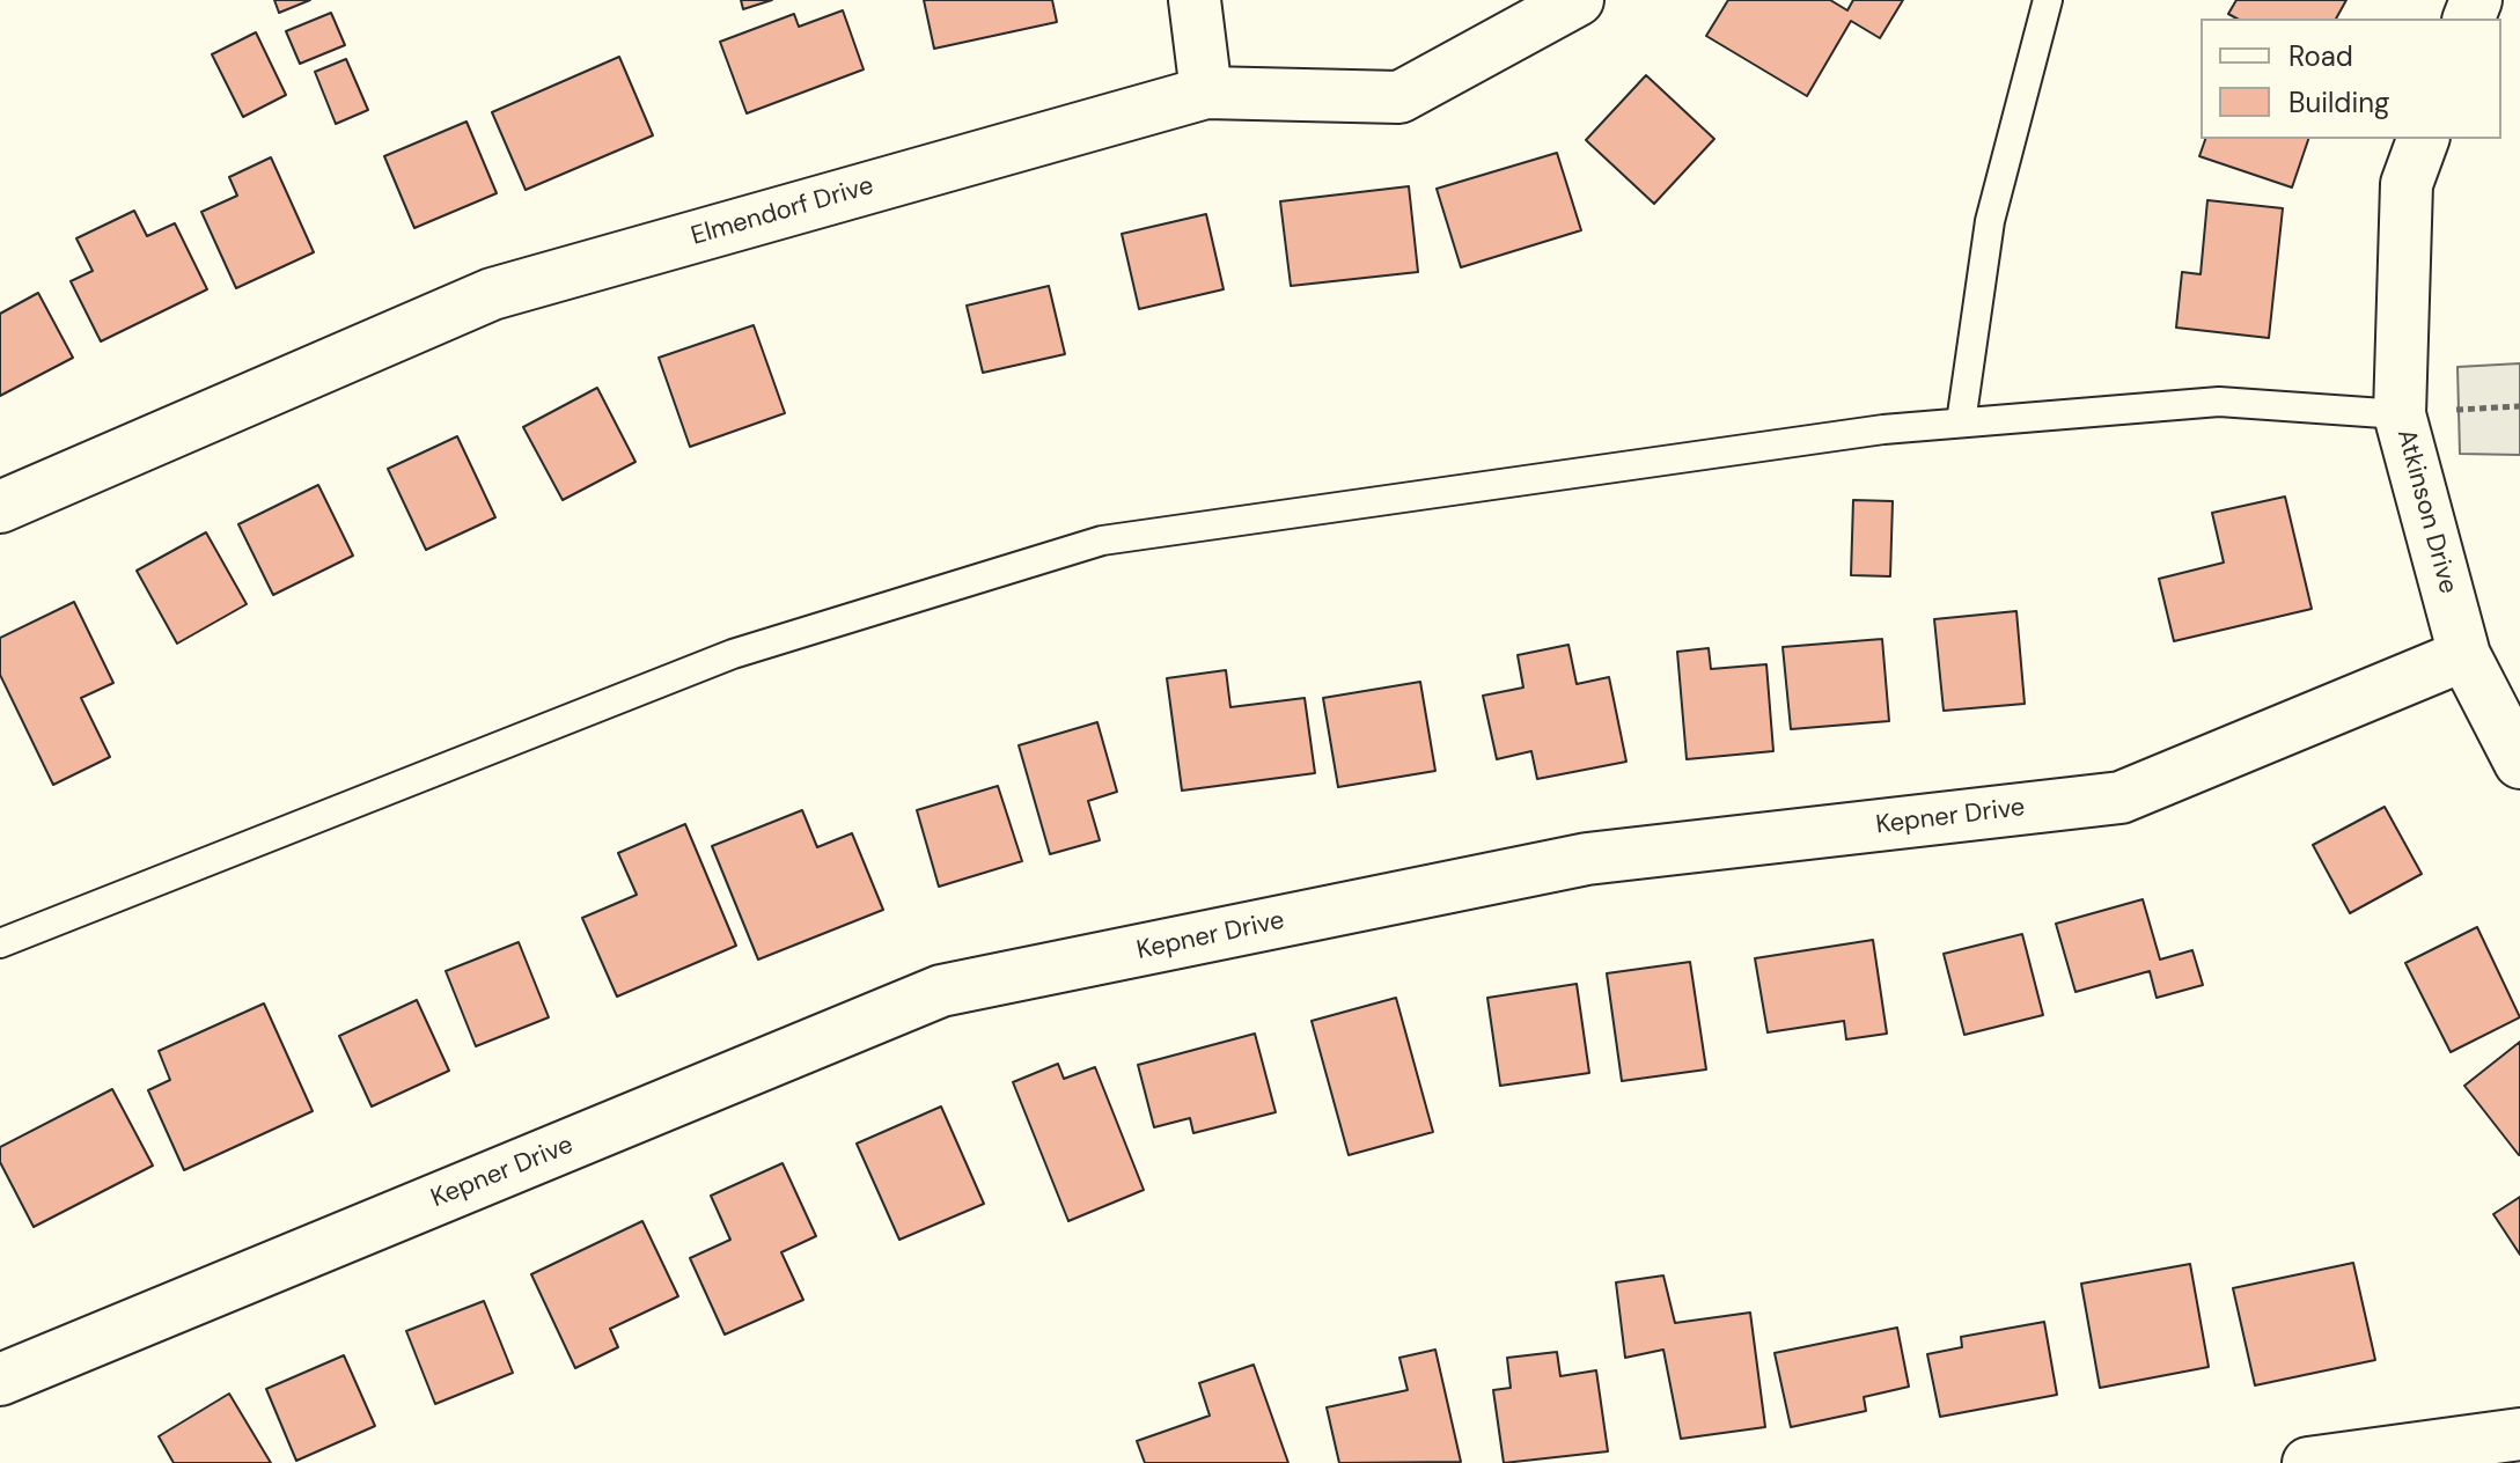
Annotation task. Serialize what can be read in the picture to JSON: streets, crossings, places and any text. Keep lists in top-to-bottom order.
{
  "streets": {
    "street": ["Elmendorf Drive", "Atkinson Drive", "Kepner Drive"]
  },
  "crossings": [
    ["Atkinson Drive", "Kepner Drive"]
  ],
  "legend": ["Road", "Building"]
}
